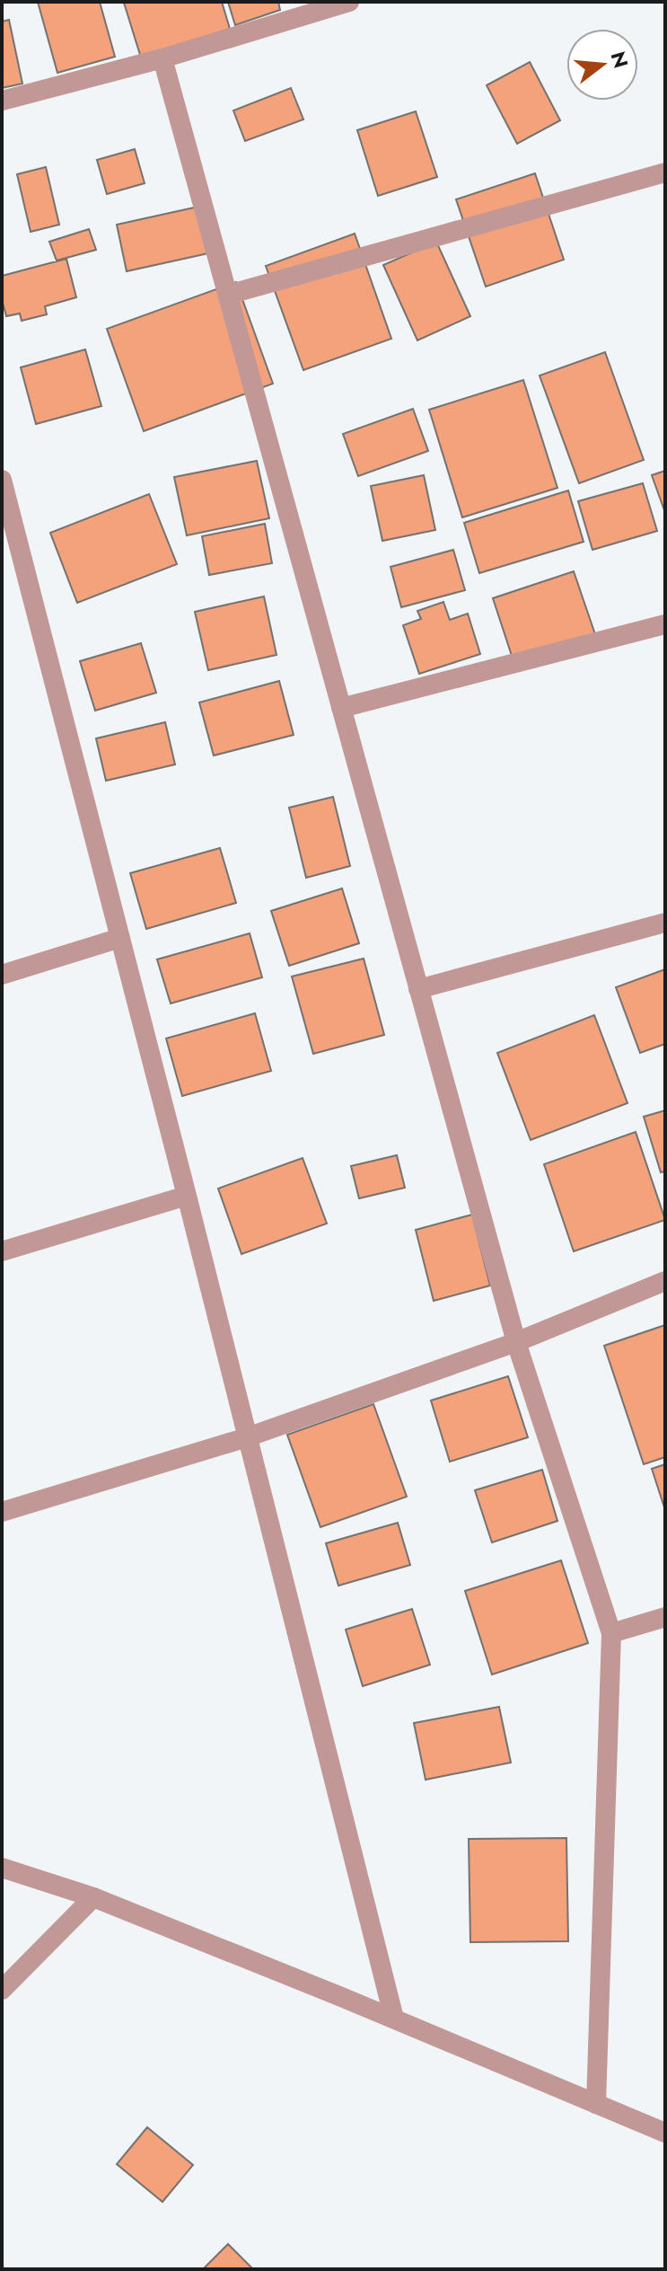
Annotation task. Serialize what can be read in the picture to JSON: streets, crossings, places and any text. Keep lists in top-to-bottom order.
{
  "north": "right"
}
